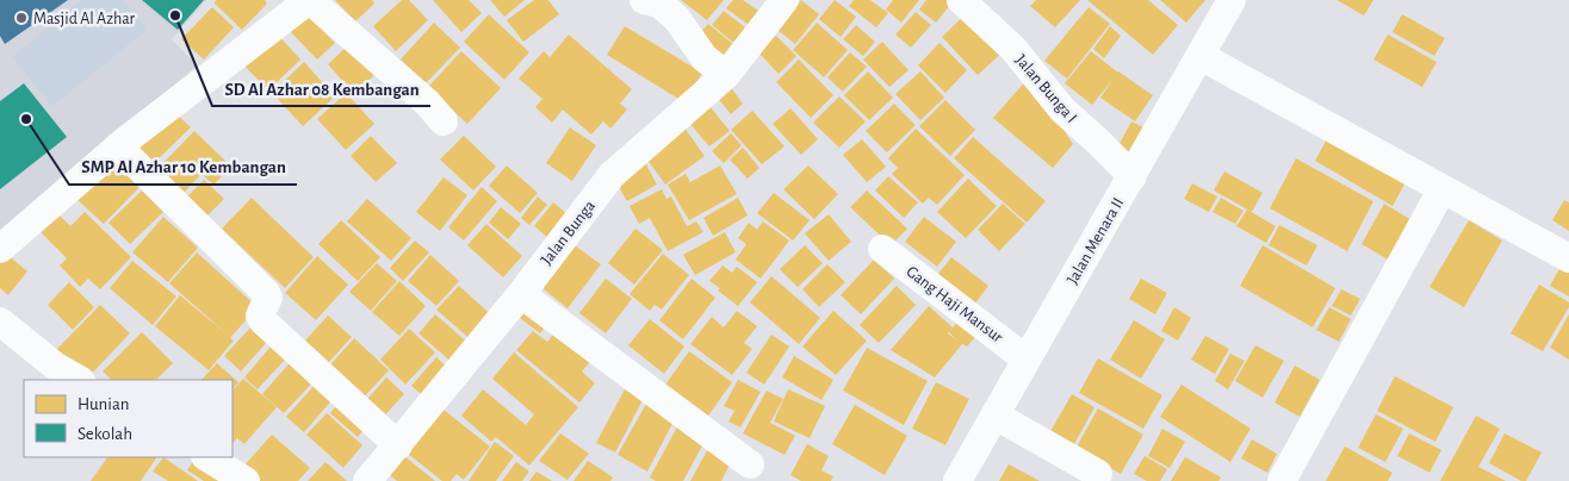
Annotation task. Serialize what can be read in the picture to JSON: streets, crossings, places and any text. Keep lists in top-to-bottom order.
{
  "streets": {
    "street": [
      "Jalan Bunga I",
      "Jalan Bunga",
      "Jalan Menara II",
      "Gang Haji Mansur"
    ]
  },
  "crossings": [
    ["Jalan Bunga I", "Jalan Menara II"],
    ["Jalan Menara II", "Gang Haji Mansur"]
  ],
  "places": ["SD Al Azhar 08 Kembangan", "Masjid Al Azhar", "SMP Al Azhar 10 Kembangan"],
  "legend": ["Hunian", "Sekolah"]
}
